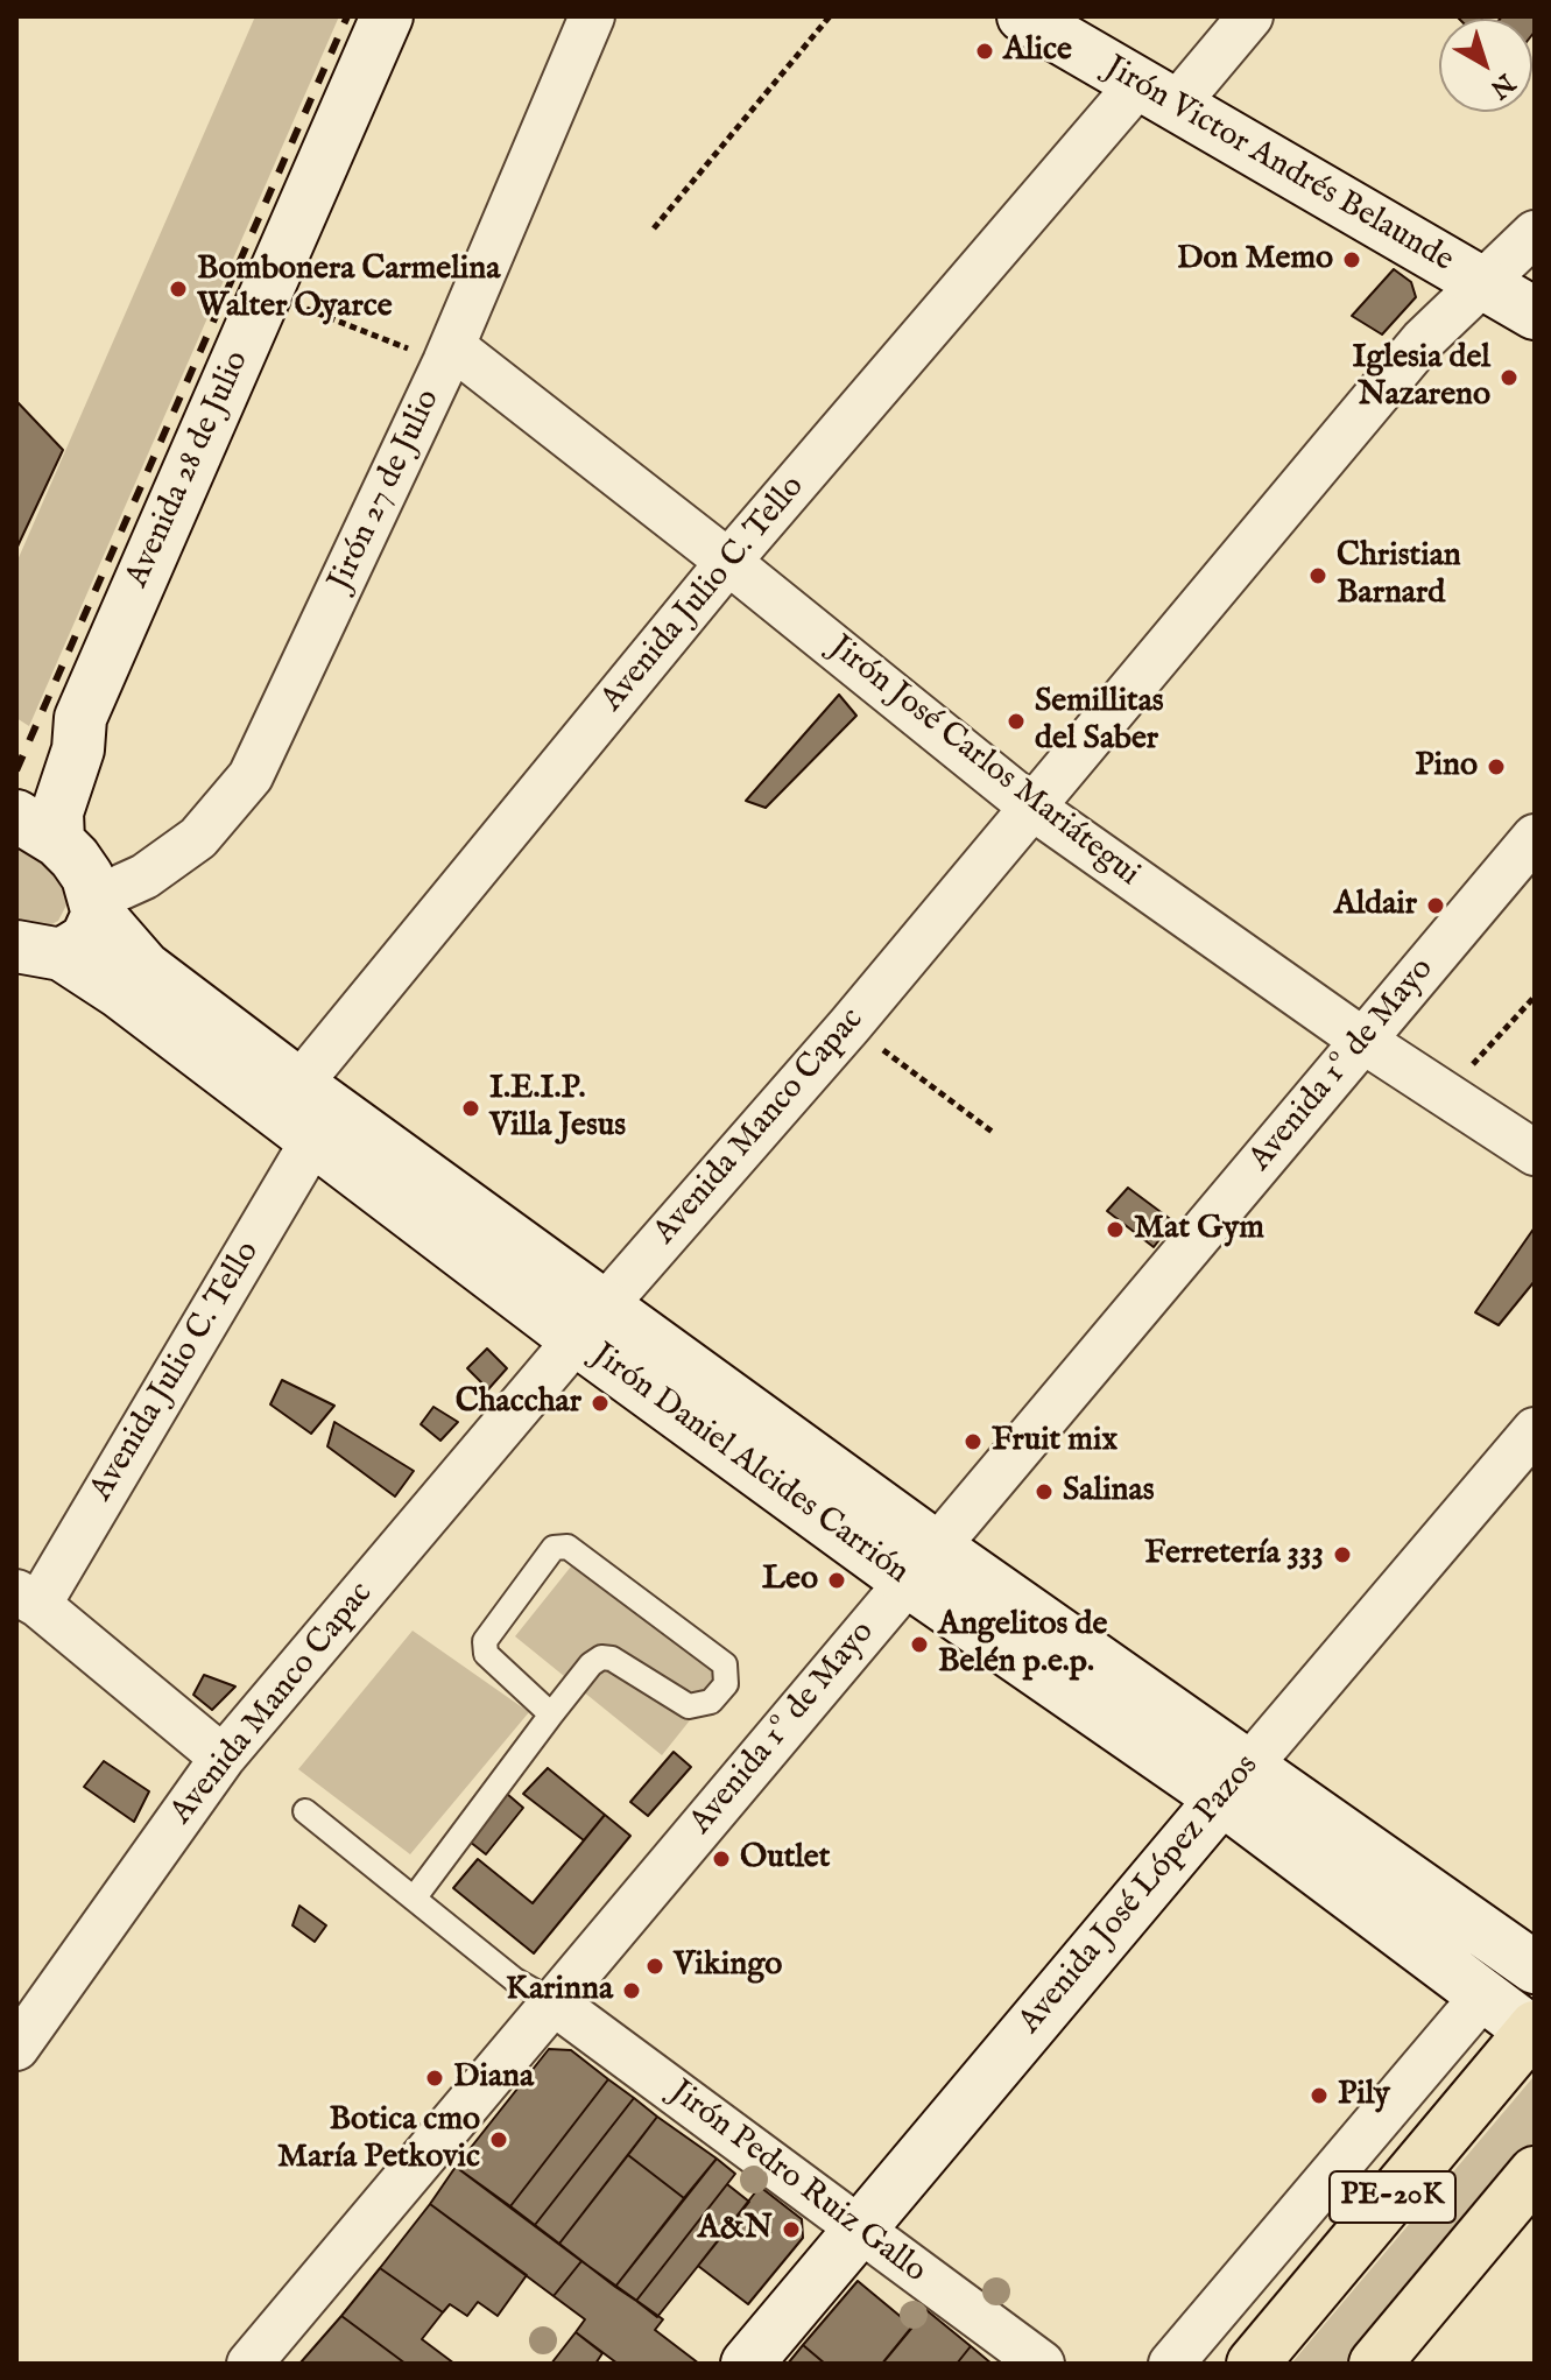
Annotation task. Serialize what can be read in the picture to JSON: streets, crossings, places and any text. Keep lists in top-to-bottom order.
{
  "streets": {
    "highway": ["PE-20K"],
    "street": [
      "Jirón Victor Andrés Belaunde",
      "Avenida 28 de Julio",
      "Jirón 27 de Julio",
      "Avenida Julio C. Tello",
      "Jirón José Carlos Mariátegui",
      "Avenida 1º de Mayo",
      "Avenida Manco Capac",
      "Jirón Daniel Alcides Carrión",
      "Avenida José López Pazos",
      "Jirón Pedro Ruiz Gallo"
    ]
  },
  "crossings": [
    ["Jirón Victor Andrés Belaunde", "Avenida Julio C. Tello"],
    ["Jirón Victor Andrés Belaunde", "Avenida Manco Capac"],
    ["Avenida 28 de Julio", "Jirón Daniel Alcides Carrión"],
    ["Jirón 27 de Julio", "Jirón José Carlos Mariátegui"],
    ["Jirón 27 de Julio", "Jirón Daniel Alcides Carrión"],
    ["Avenida Julio C. Tello", "Jirón José Carlos Mariátegui"],
    ["Avenida Julio C. Tello", "Jirón Daniel Alcides Carrión"],
    ["Jirón José Carlos Mariátegui", "Avenida 1º de Mayo"],
    ["Jirón José Carlos Mariátegui", "Avenida Manco Capac"],
    ["Avenida 1º de Mayo", "Jirón Daniel Alcides Carrión"],
    ["Avenida 1º de Mayo", "Jirón Pedro Ruiz Gallo"],
    ["Avenida Manco Capac", "Jirón Daniel Alcides Carrión"],
    ["Jirón Daniel Alcides Carrión", "Avenida José López Pazos"],
    ["Jirón Daniel Alcides Carrión", "PE-20K"],
    ["Avenida José López Pazos", "Jirón Pedro Ruiz Gallo"]
  ],
  "places": [
    "Alice",
    "Don Memo",
    "Bombonera Carmelina Walter Oyarce",
    "Iglesia del Nazareno",
    "Christian Barnard",
    "Semillitas del Saber",
    "Pino",
    "Aldair",
    "I.E.I.P. Villa Jesus",
    "Mat Gym",
    "Chacchar",
    "Fruit mix",
    "Salinas",
    "Ferretería 333",
    "Leo",
    "Angelitos de Belén p.e.p.",
    "Outlet",
    "Vikingo",
    "Karinna",
    "Diana",
    "Pily",
    "Botica cmo María Petkovic",
    "A&N"
  ],
  "north": "bottom right"
}
